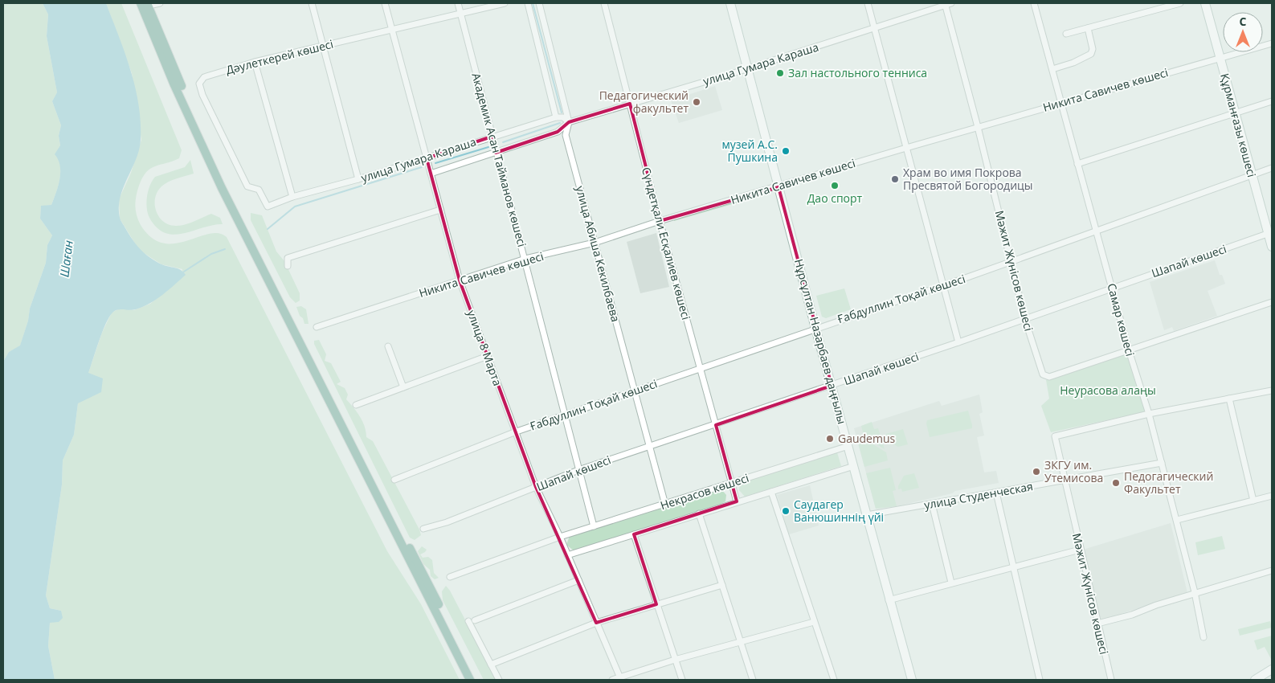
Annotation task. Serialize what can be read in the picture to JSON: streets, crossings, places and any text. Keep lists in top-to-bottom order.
{
  "streets": {
    "main road": ["Құрманғазы көшесі", "Нұрсұлтан Назарбаев даңғылы"],
    "street": [
      "Дәулеткерей көшесі",
      "улица Гумара Караша",
      "Никита Савичев көшесі",
      "Академик Асан Тайманов көшесі",
      "Сүндетқали Есқалиев көшесі",
      "улица Абиша Кекилбаева",
      "Шапай көшесі",
      "Мәжит Жүнісов көшесі",
      "Ғабдуллин Тоқай көшесі",
      "Самар көшесі",
      "улица 8 Марта",
      "Некрасов көшесі",
      "улица Студенческая"
    ]
  },
  "crossings": [
    ["Дәулеткерей көшесі", "улица Гумара Караша"],
    ["Дәулеткерей көшесі", "Академик Асан Тайманов көшесі"],
    ["Дәулеткерей көшесі", "улица 8 Марта"],
    ["улица Гумара Караша", "Академик Асан Тайманов көшесі"],
    ["улица Гумара Караша", "Сүндетқали Есқалиев көшесі"],
    ["улица Гумара Караша", "улица Абиша Кекилбаева"],
    ["улица Гумара Караша", "Мәжит Жүнісов көшесі"],
    ["улица Гумара Караша", "Нұрсұлтан Назарбаев даңғылы"],
    ["улица Гумара Караша", "улица 8 Марта"],
    ["Никита Савичев көшесі", "Құрманғазы көшесі"],
    ["Никита Савичев көшесі", "Академик Асан Тайманов көшесі"],
    ["Никита Савичев көшесі", "Сүндетқали Есқалиев көшесі"],
    ["Никита Савичев көшесі", "улица Абиша Кекилбаева"],
    ["Никита Савичев көшесі", "Мәжит Жүнісов көшесі"],
    ["Никита Савичев көшесі", "Самар көшесі"],
    ["Никита Савичев көшесі", "Нұрсұлтан Назарбаев даңғылы"],
    ["Никита Савичев көшесі", "улица 8 Марта"],
    ["Құрманғазы көшесі", "Шапай көшесі"],
    ["Құрманғазы көшесі", "Ғабдуллин Тоқай көшесі"],
    ["Академик Асан Тайманов көшесі", "Шапай көшесі"],
    ["Академик Асан Тайманов көшесі", "Ғабдуллин Тоқай көшесі"],
    ["Академик Асан Тайманов көшесі", "Некрасов көшесі"],
    ["Сүндетқали Есқалиев көшесі", "Шапай көшесі"],
    ["Сүндетқали Есқалиев көшесі", "Ғабдуллин Тоқай көшесі"],
    ["Сүндетқали Есқалиев көшесі", "Некрасов көшесі"],
    ["улица Абиша Кекилбаева", "Шапай көшесі"],
    ["улица Абиша Кекилбаева", "Ғабдуллин Тоқай көшесі"],
    ["улица Абиша Кекилбаева", "Некрасов көшесі"],
    ["Шапай көшесі", "Мәжит Жүнісов көшесі"],
    ["Шапай көшесі", "Самар көшесі"],
    ["Шапай көшесі", "Нұрсұлтан Назарбаев даңғылы"],
    ["Шапай көшесі", "улица 8 Марта"],
    ["Мәжит Жүнісов көшесі", "Ғабдуллин Тоқай көшесі"],
    ["Мәжит Жүнісов көшесі", "Самар көшесі"],
    ["Мәжит Жүнісов көшесі", "улица Студенческая"],
    ["Ғабдуллин Тоқай көшесі", "Самар көшесі"],
    ["Ғабдуллин Тоқай көшесі", "Нұрсұлтан Назарбаев даңғылы"],
    ["Ғабдуллин Тоқай көшесі", "улица 8 Марта"],
    ["Самар көшесі", "улица Студенческая"],
    ["Нұрсұлтан Назарбаев даңғылы", "Некрасов көшесі"],
    ["Нұрсұлтан Назарбаев даңғылы", "улица Студенческая"],
    ["улица 8 Марта", "Некрасов көшесі"]
  ],
  "water": ["Шаған"],
  "parks": ["Неурасова алаңы"],
  "places": [
    "Зал настольного тенниса",
    "Педагогический факультет",
    "музей А.С. Пушкина",
    "Храм во имя Покрова Пресвятой Богородицы",
    "Дао спорт",
    "Gaudemus",
    "ЗКГУ им. Утемисова",
    "Педогагический Факультет",
    "Саудагер Ванюшиннің үйі"
  ],
  "north": "top"
}
